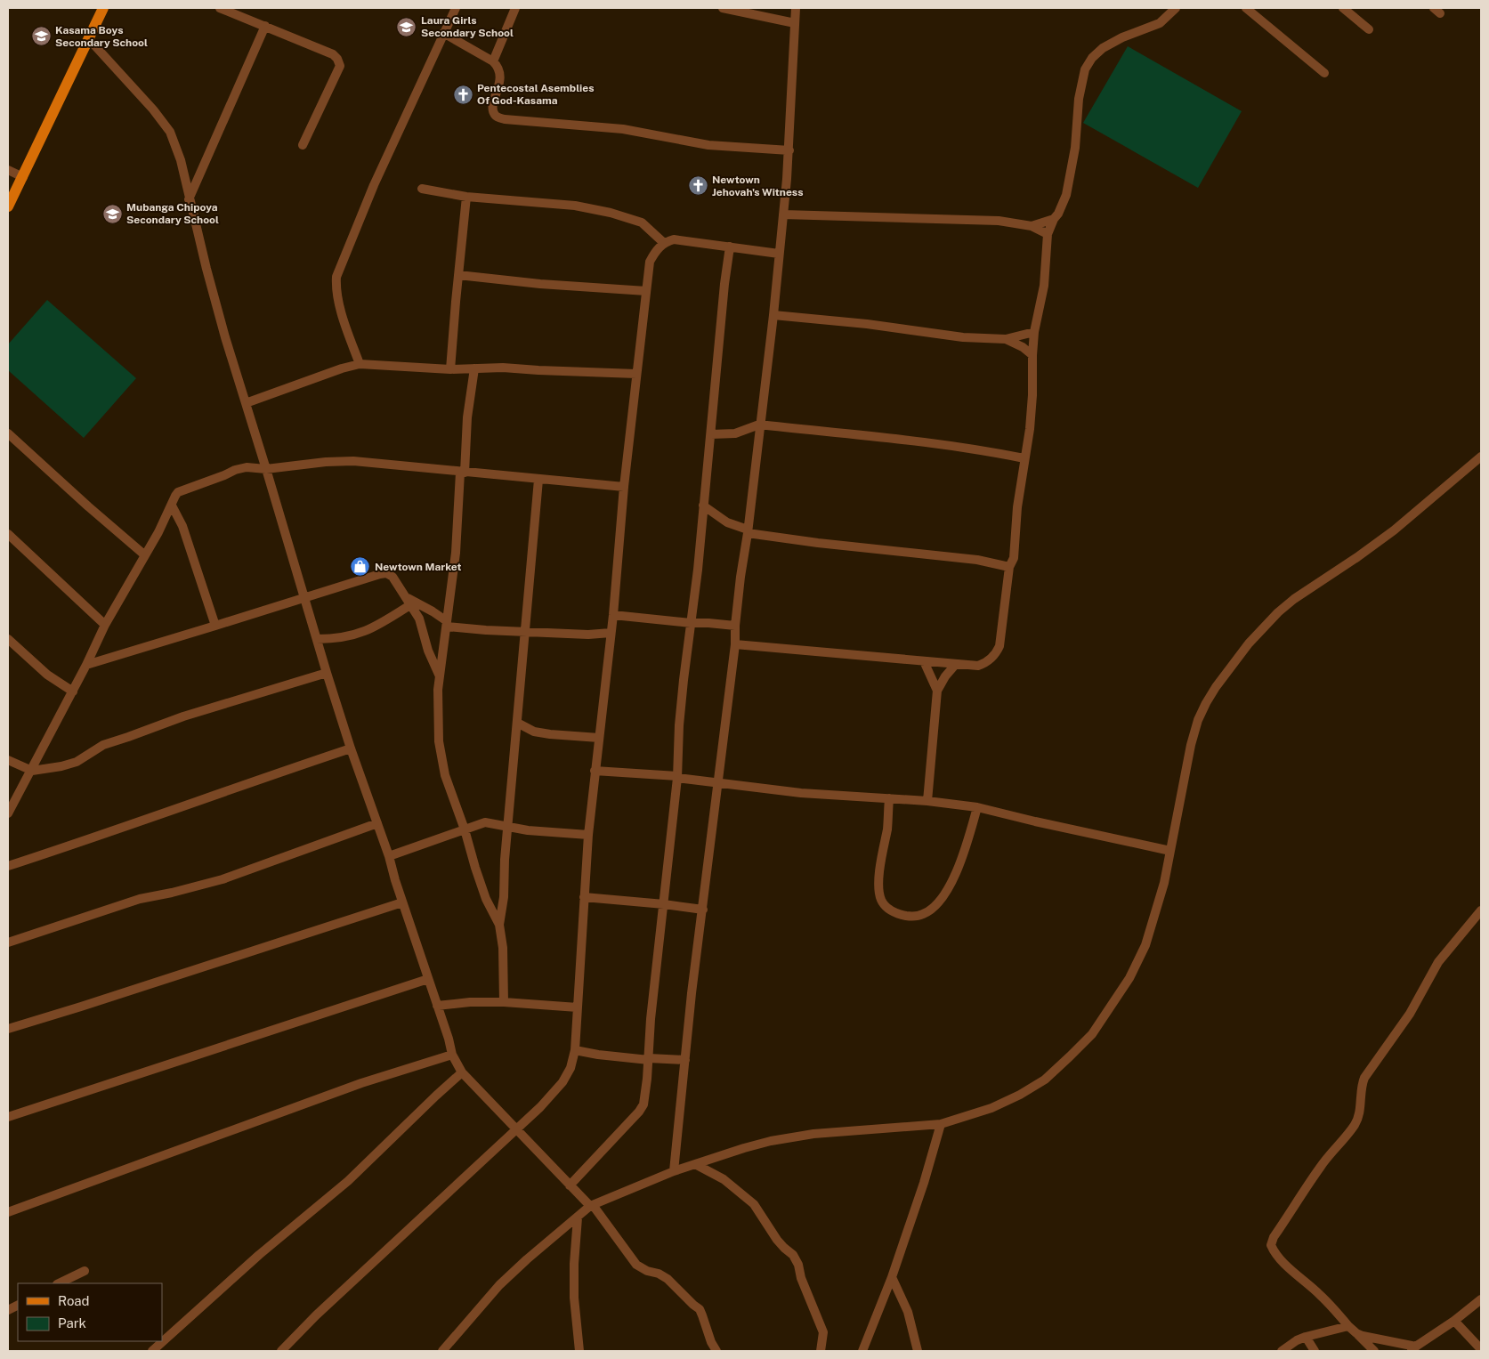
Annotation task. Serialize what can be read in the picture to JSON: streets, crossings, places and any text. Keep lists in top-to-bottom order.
{
  "places": {
    "school or university": ["Laura Girls Secondary School", "Kasama Boys Secondary School", "Mubanga Chipoya Secondary School"],
    "church": ["Pentecostal Asemblies Of God-Kasama", "Newtown Jehovah's Witness"],
    "shop": ["Newtown Market"]
  },
  "legend": ["Road", "Park"]
}
